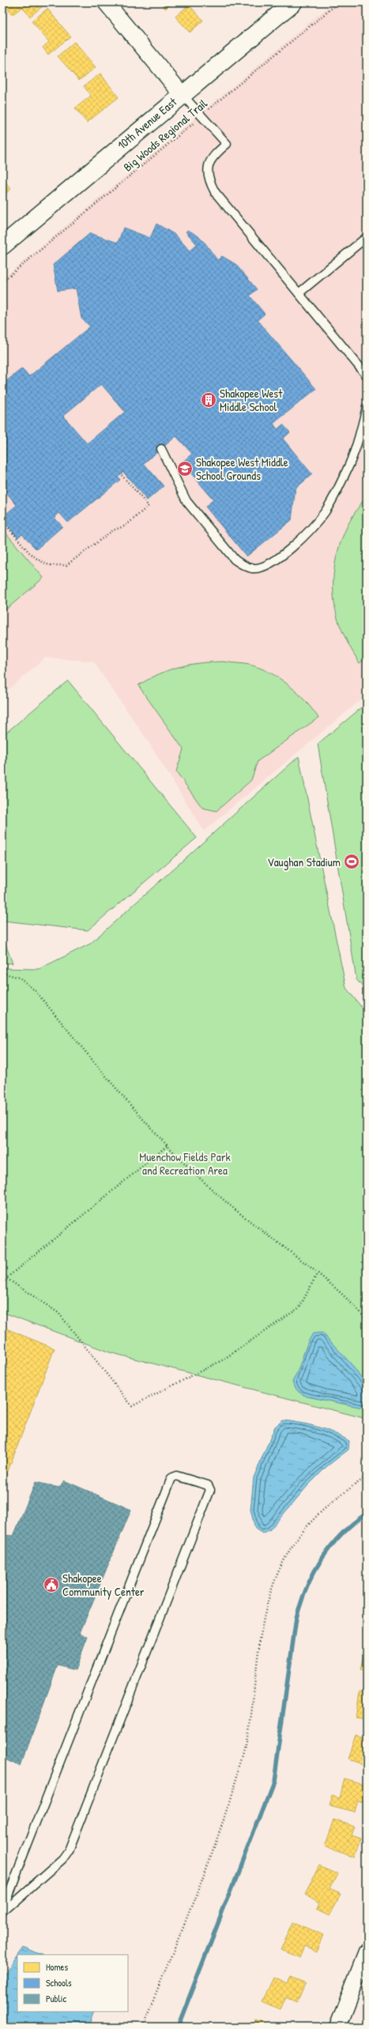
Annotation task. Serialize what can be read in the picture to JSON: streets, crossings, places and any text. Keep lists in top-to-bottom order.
{
  "streets": {
    "main road": ["10th Avenue East"],
    "path": ["Big Woods Regional Trail"]
  },
  "parks": ["Muenchow Fields Park and Recreation Area"],
  "places": {
    "building": ["Shakopee West Middle School"],
    "school or university": ["Shakopee West Middle School Grounds"],
    "sports": ["Vaughan Stadium"],
    "public building": ["Shakopee Community Center"]
  },
  "legend": ["Homes", "Schools", "Public"]
}
